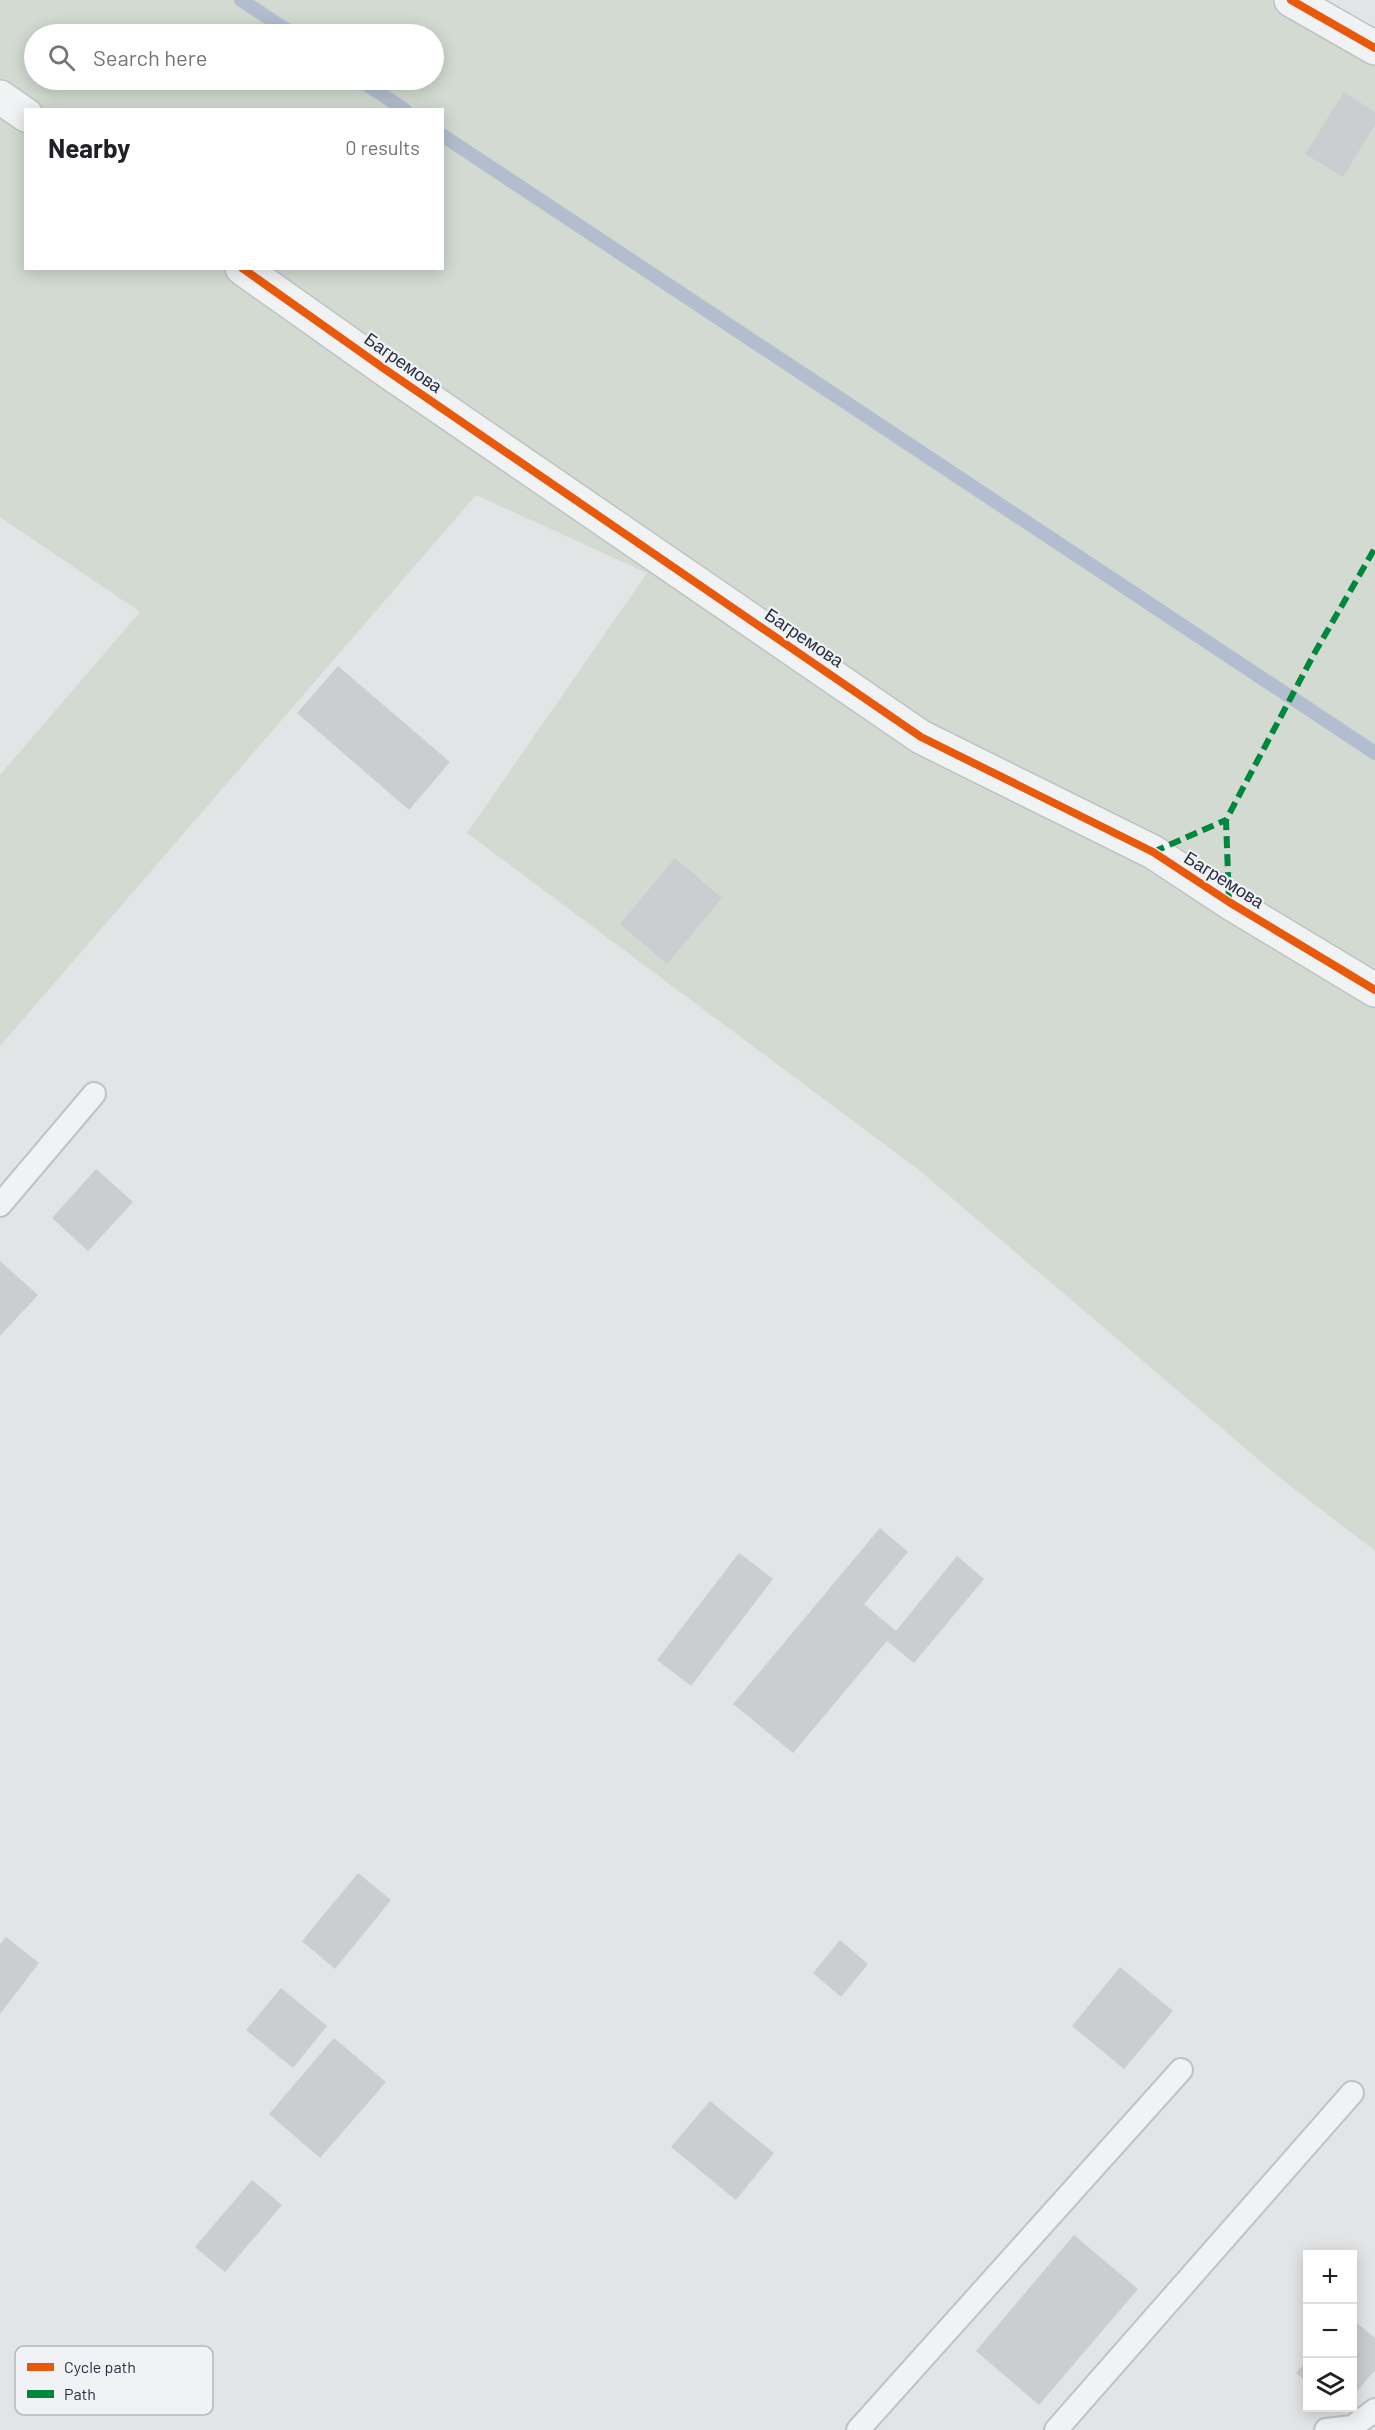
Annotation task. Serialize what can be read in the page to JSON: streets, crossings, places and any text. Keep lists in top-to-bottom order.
{
  "streets": {
    "street": ["Багремова"]
  },
  "legend": ["Cycle path", "Path"],
  "page": {
    "search": "Search here",
    "heading": ["Nearby", "0 results"],
    "map_buttons": ["+", "−"]
  }
}
